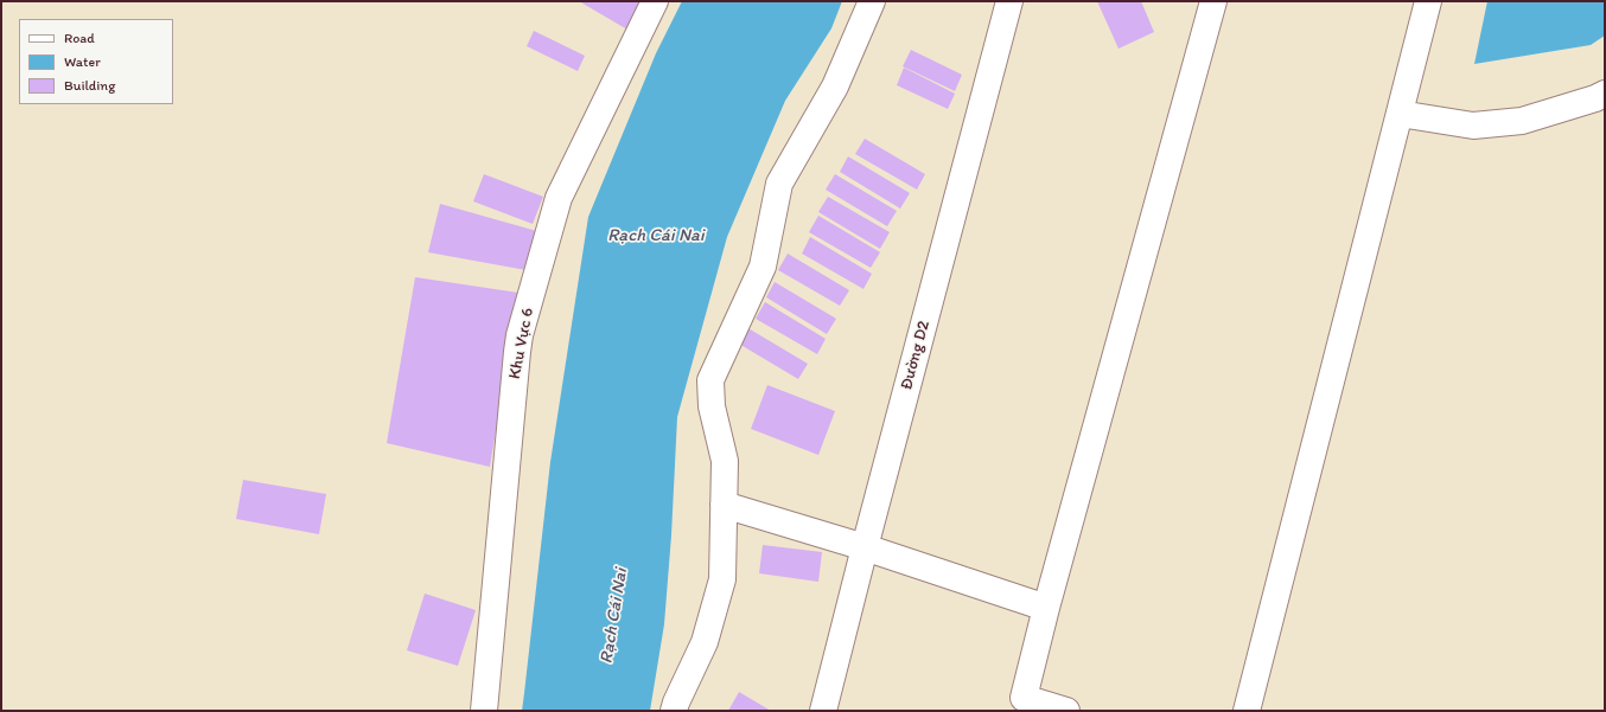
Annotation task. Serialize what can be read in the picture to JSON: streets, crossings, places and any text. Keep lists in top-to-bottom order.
{
  "streets": {
    "street": ["Khu Vực 6", "Đường D2"]
  },
  "water": ["Rạch Cái Nai"],
  "legend": ["Road", "Water", "Building"]
}
